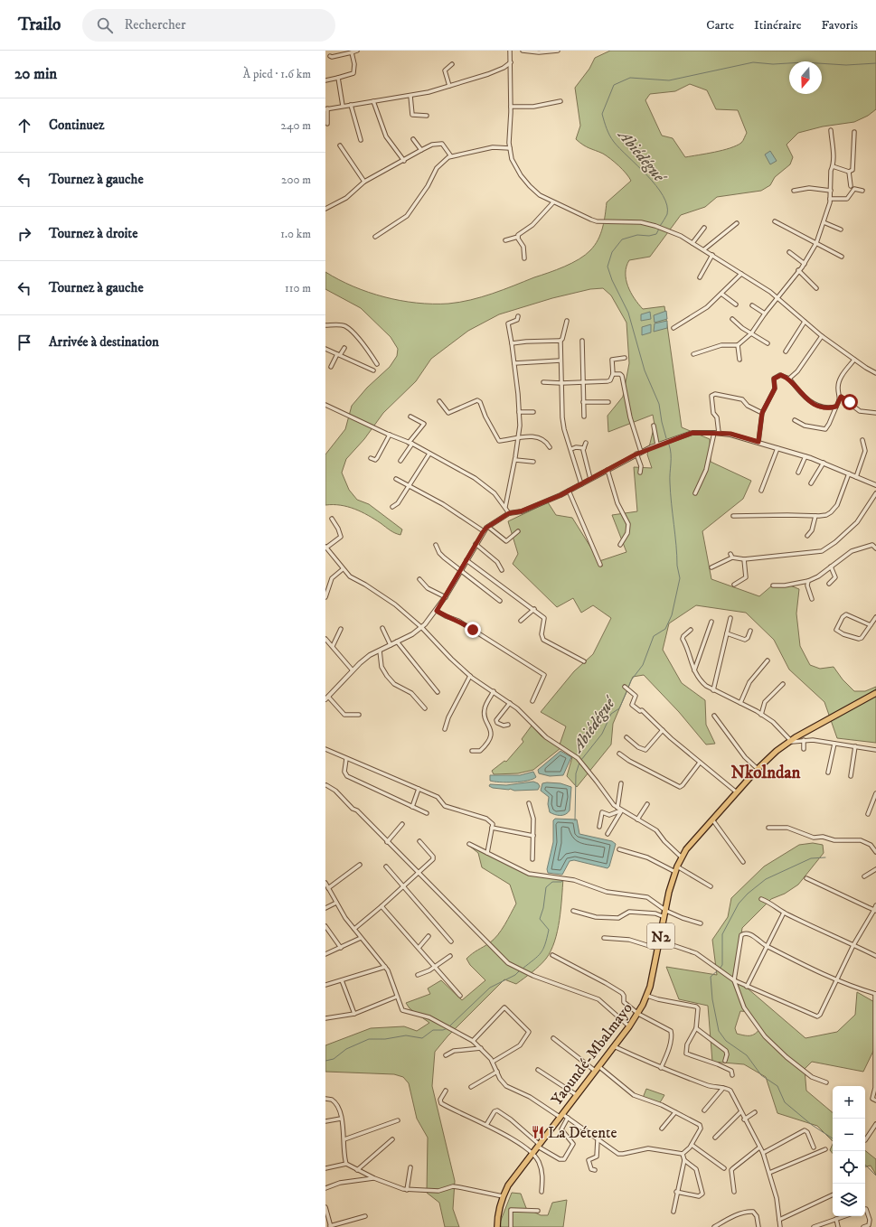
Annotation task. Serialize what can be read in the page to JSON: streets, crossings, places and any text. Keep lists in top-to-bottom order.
{
  "streets": {
    "highway": ["N2", "Yaoundé-Mbalmayo"]
  },
  "districts": ["Nkolndan"],
  "water": ["Abiédégué"],
  "places": {
    "restaurant": ["La Détente"]
  },
  "north": "bottom",
  "page": {
    "header": "Trailo",
    "search": "Rechercher",
    "nav": ["Carte", "Itinéraire", "Favoris"],
    "heading": ["20 min", "À pied · 1.6 km"],
    "list": [
      ["Continuez", "240 m"],
      ["Tournez à gauche", "200 m"],
      ["Tournez à droite", "1.0 km"],
      ["Tournez à gauche", "110 m"],
      "Arrivée à destination"
    ],
    "map_buttons": ["+", "−"]
  }
}
